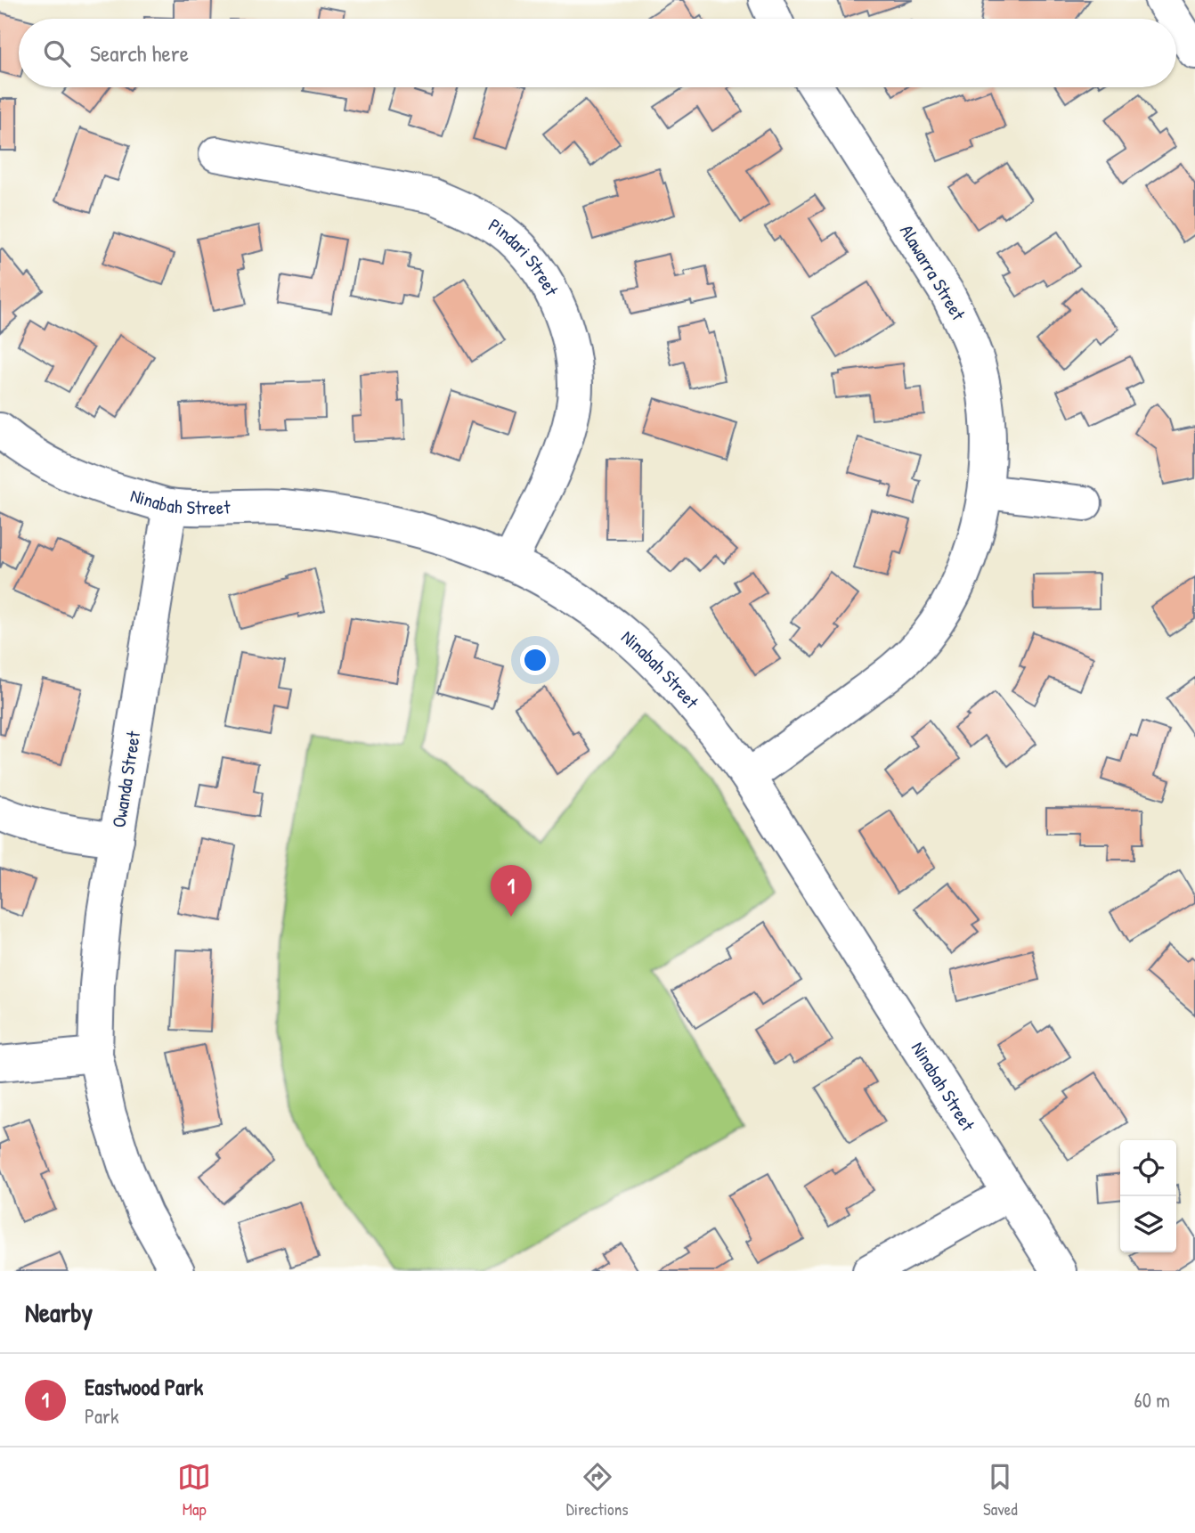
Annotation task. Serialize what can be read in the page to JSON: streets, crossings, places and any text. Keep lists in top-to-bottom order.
{
  "streets": {
    "street": [
      "Pindari Street",
      "Alawarra Street",
      "Ninabah Street",
      "Owanda Street"
    ]
  },
  "crossings": [
    ["Pindari Street", "Ninabah Street"],
    ["Alawarra Street", "Ninabah Street"],
    ["Ninabah Street", "Owanda Street"]
  ],
  "page": {
    "search": "Search here",
    "pins": "1",
    "heading": "Nearby",
    "list": [
      {
        "mark": "1",
        "name": "Eastwood Park",
        "note": "Park",
        "value": "60 m"
      }
    ],
    "nav": ["Map", "Directions", "Saved"]
  }
}
